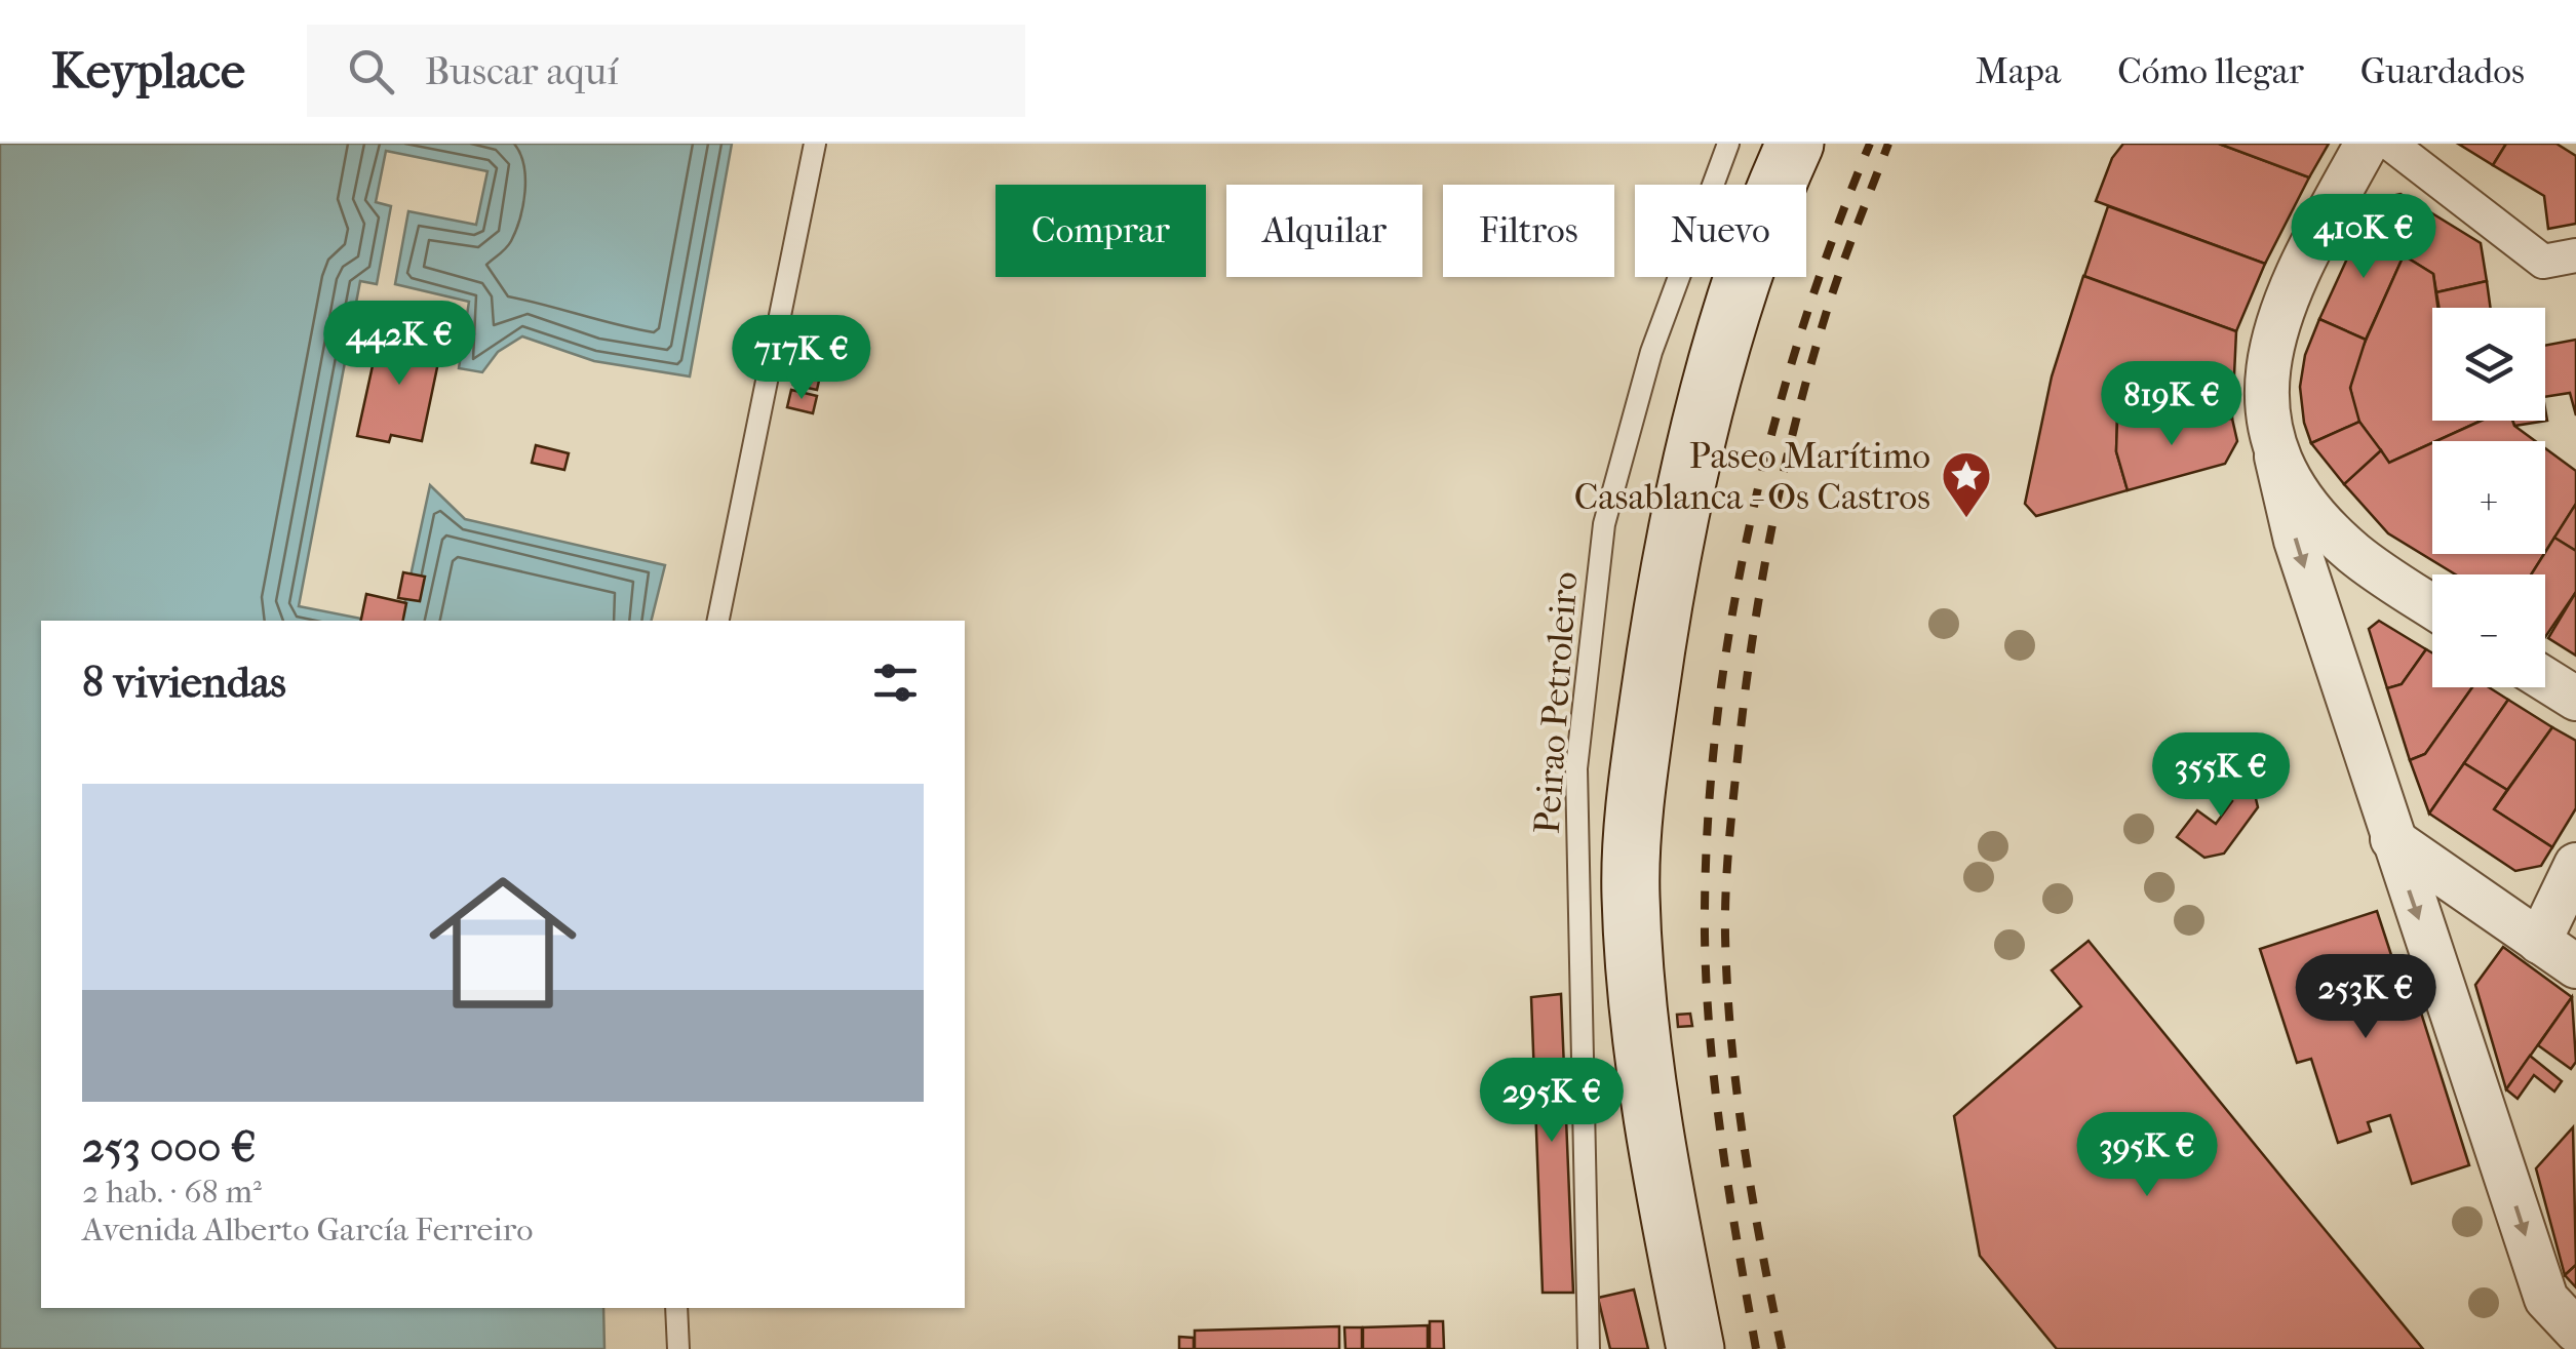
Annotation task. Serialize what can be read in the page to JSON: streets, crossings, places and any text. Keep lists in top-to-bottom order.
{
  "streets": {
    "lane": ["Peirao Petroleiro"]
  },
  "places": {
    "place": ["Paseo Marítimo Casablanca - Os Castros"]
  },
  "page": {
    "header": "Keyplace",
    "search": "Buscar aquí",
    "nav": ["Mapa", "Cómo llegar", "Guardados"],
    "chip": [
      "Comprar",
      "Alquilar",
      "Filtros",
      "Nuevo"
    ],
    "price": [
      "410K €",
      "442K €",
      "717K €",
      "819K €",
      "355K €",
      "253K €",
      "295K €",
      "395K €"
    ],
    "map_buttons": ["+", "−"],
    "heading": "8 viviendas",
    "list": [
      {
        "name": "253 000 €",
        "note": "2 hab. · 68 m² · Avenida Alberto García Ferreiro"
      }
    ]
  }
}
